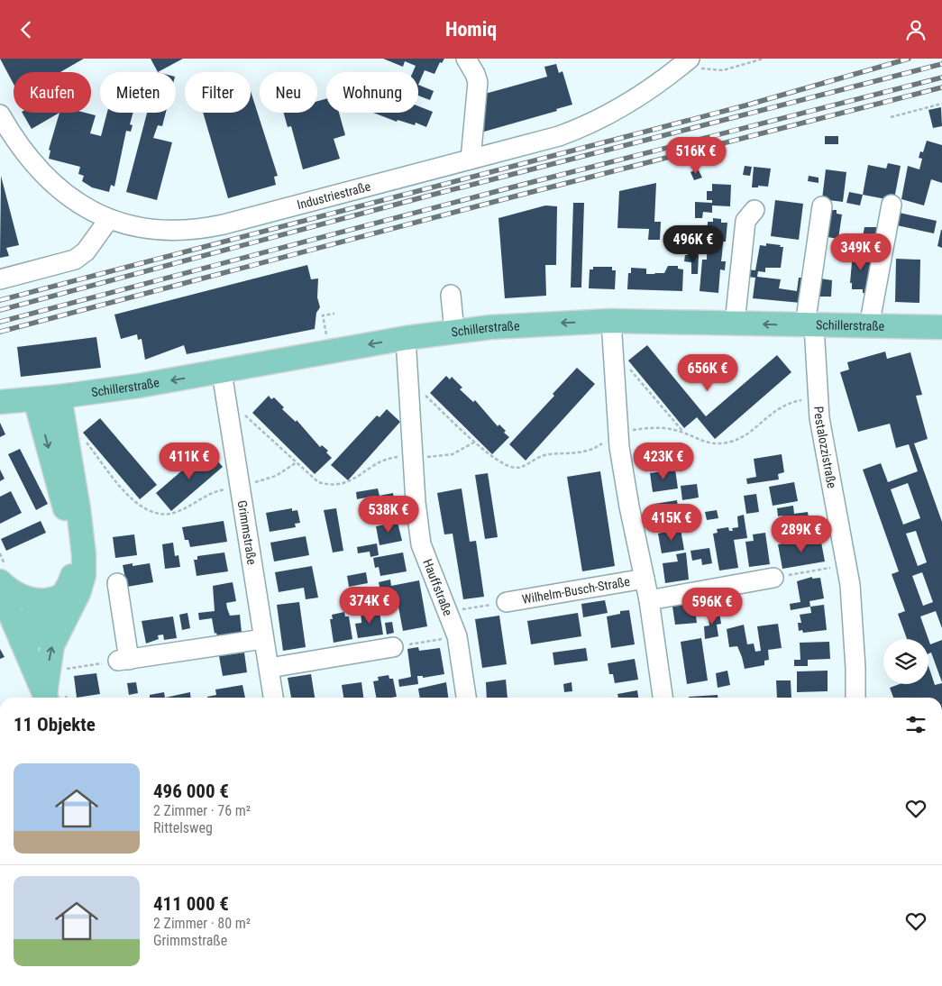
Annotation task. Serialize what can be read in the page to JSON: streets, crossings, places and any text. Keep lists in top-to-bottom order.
{
  "streets": {
    "main road": ["Schillerstraße"],
    "street": [
      "Industriestraße",
      "Pestalozzistraße",
      "Grimmstraße",
      "Hauffstraße",
      "Wilhelm-Busch-Straße"
    ]
  },
  "crossings": [
    ["Schillerstraße", "Pestalozzistraße"],
    ["Schillerstraße", "Grimmstraße"],
    ["Schillerstraße", "Hauffstraße"],
    ["Schillerstraße", "Wilhelm-Busch-Straße"]
  ],
  "one_way": ["Schillerstraße"],
  "page": {
    "header": "Homiq",
    "chip": [
      "Kaufen",
      "Mieten",
      "Filter",
      "Neu",
      "Wohnung"
    ],
    "price": [
      "516K €",
      "496K €",
      "349K €",
      "656K €",
      "411K €",
      "423K €",
      "538K €",
      "415K €",
      "289K €",
      "374K €",
      "596K €"
    ],
    "heading": "11 Objekte",
    "list": [
      {
        "name": "496 000 €",
        "note": "2 Zimmer · 76 m² · Rittelsweg"
      },
      {
        "name": "411 000 €",
        "note": "2 Zimmer · 80 m² · Grimmstraße"
      }
    ]
  }
}
